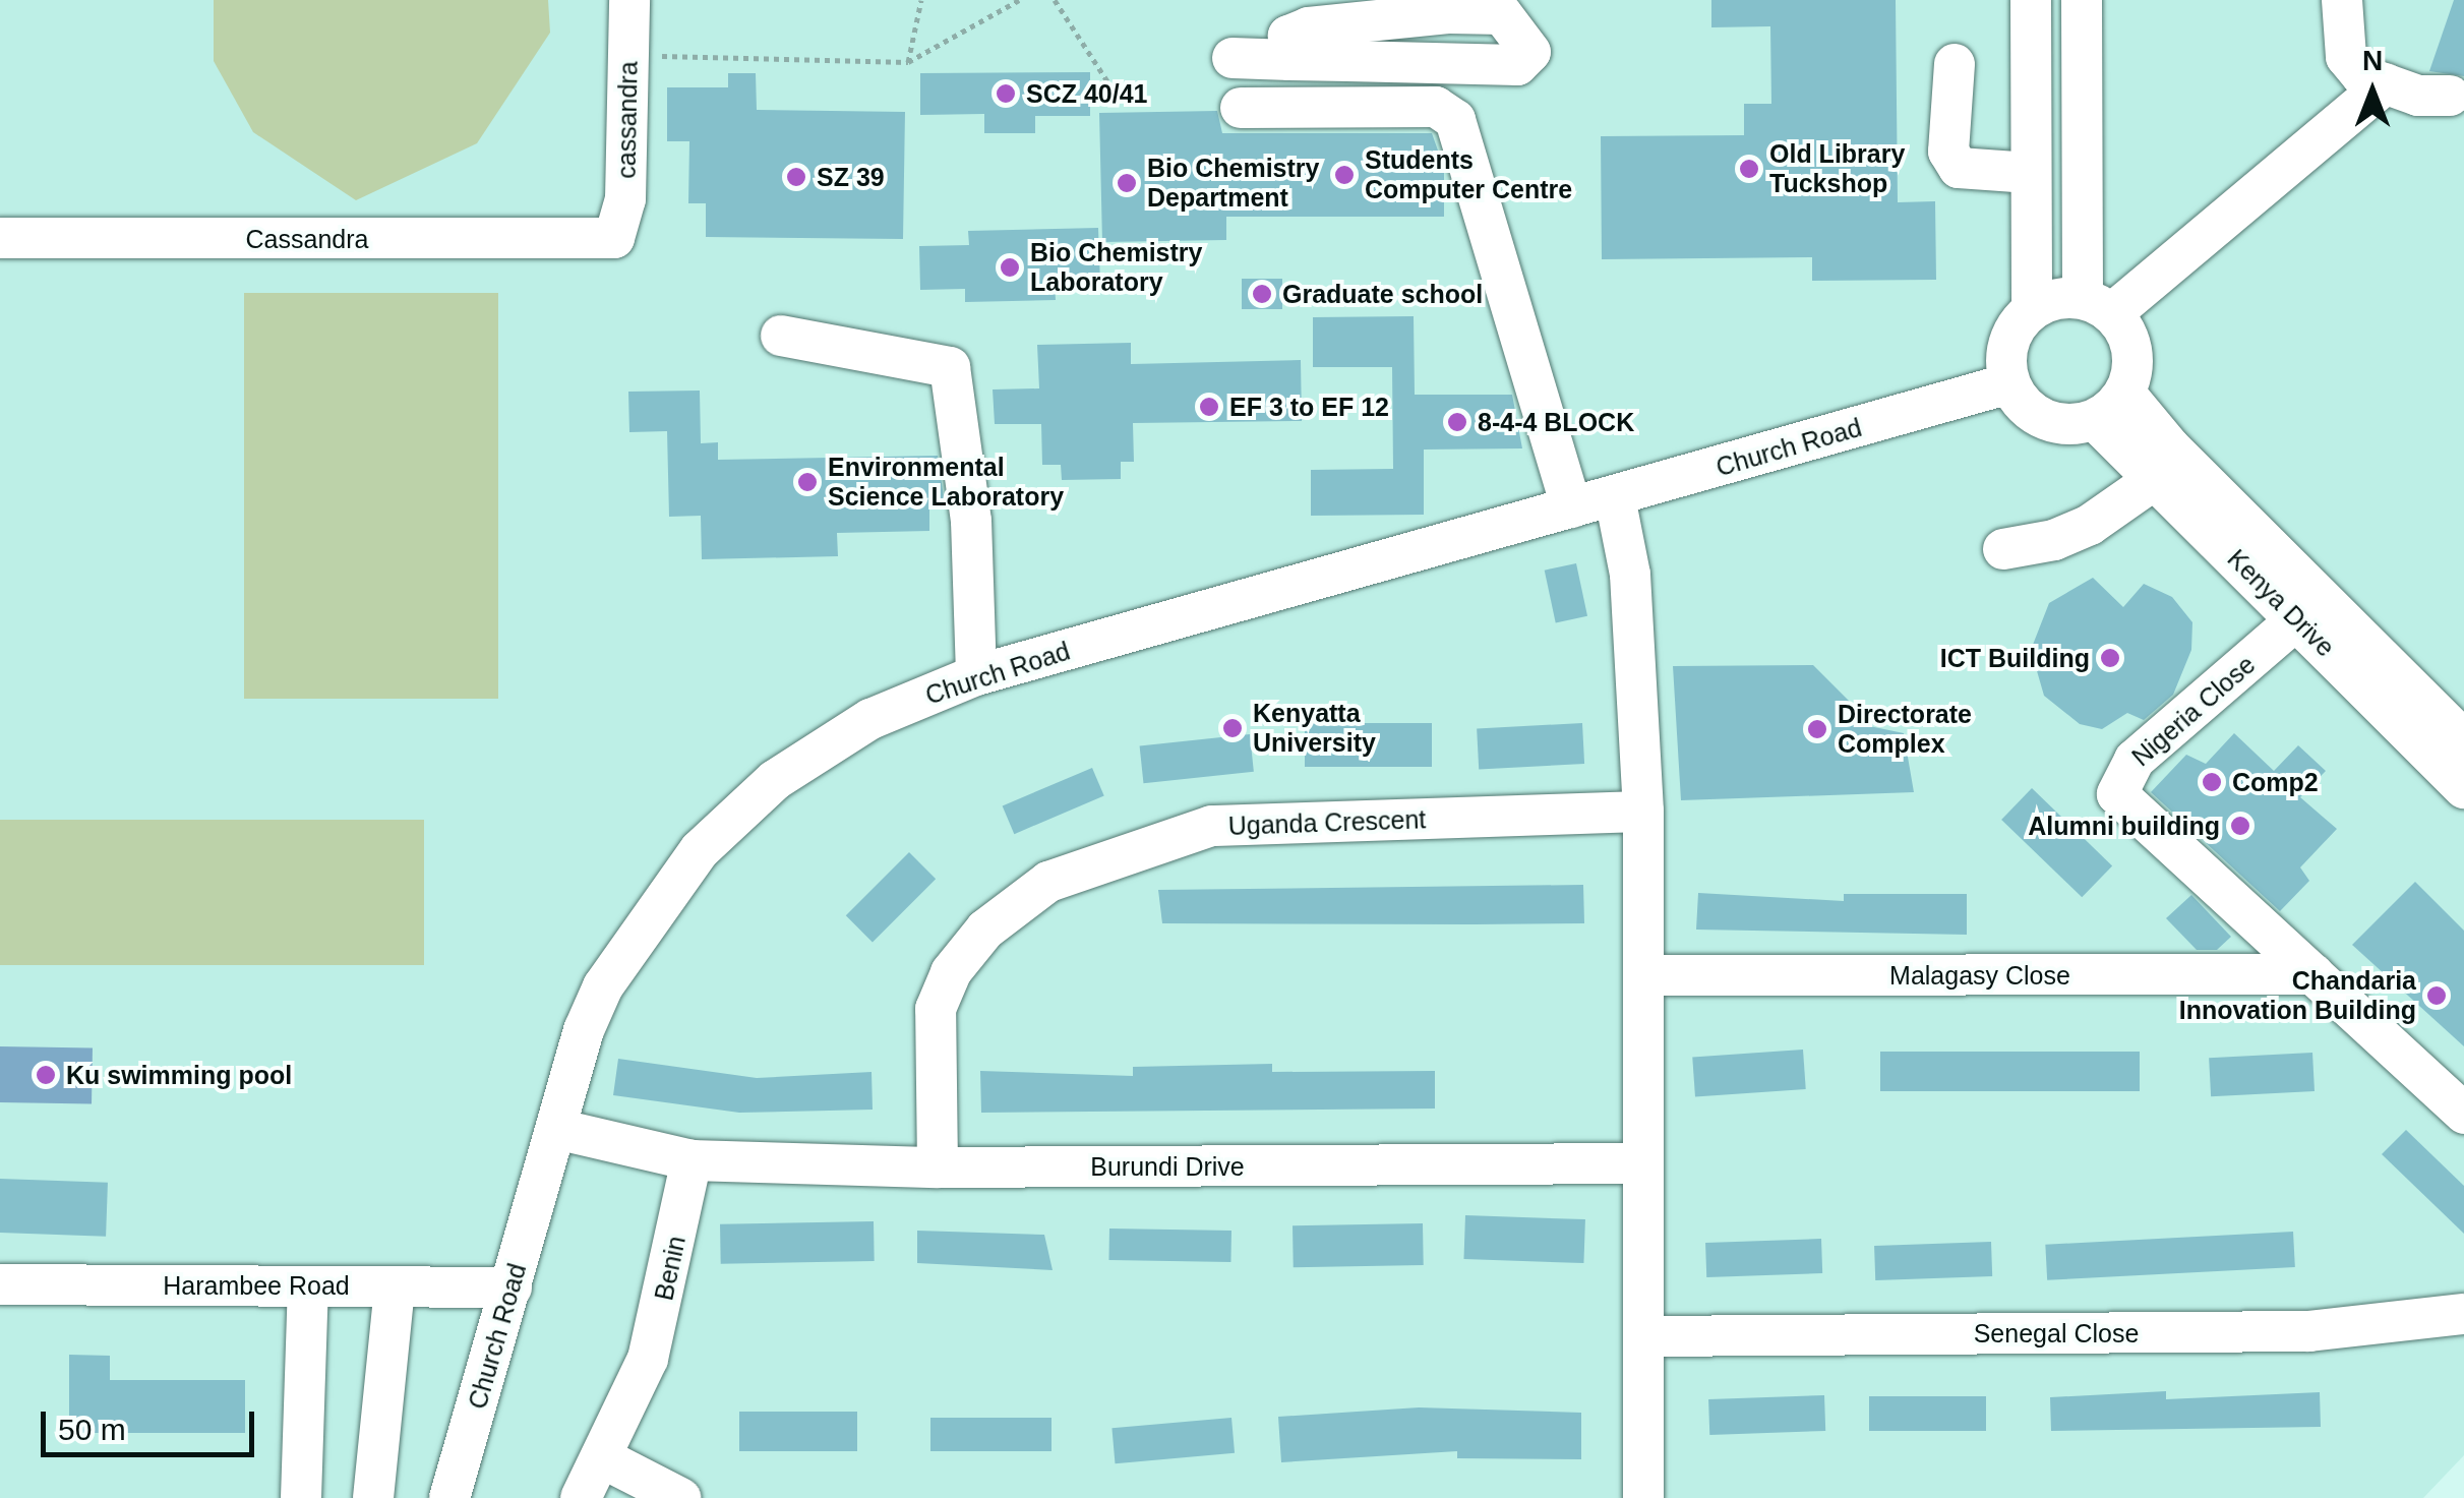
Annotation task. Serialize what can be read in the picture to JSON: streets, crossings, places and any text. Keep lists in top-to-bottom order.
{
  "streets": {
    "lane": [
      "cassandra",
      "Cassandra",
      "Church Road",
      "Kenya Drive",
      "Nigeria Close",
      "Uganda Crescent",
      "Malagasy Close",
      "Burundi Drive",
      "Benin",
      "Harambee Road",
      "Senegal Close"
    ]
  },
  "crossings": [
    ["cassandra", "Cassandra"],
    ["Church Road", "Kenya Drive"],
    ["Church Road", "Harambee Road"],
    ["Kenya Drive", "Nigeria Close"],
    ["Nigeria Close", "Malagasy Close"],
    ["Uganda Crescent", "Burundi Drive"],
    ["Burundi Drive", "Benin"]
  ],
  "places": [
    "SCZ 40/41",
    "Old Library Tuckshop",
    "Students Computer Centre",
    "SZ 39",
    "Bio Chemistry Department",
    "Bio Chemistry Laboratory",
    "Graduate school",
    "EF 3 to EF 12",
    "8-4-4 BLOCK",
    "Environmental Science Laboratory",
    "ICT Building",
    "Kenyatta University",
    "Directorate Complex",
    "Comp2",
    "Alumni building",
    "Chandaria Innovation Building",
    "Ku swimming pool"
  ],
  "scale_bar": "50 m",
  "north": "top"
}
